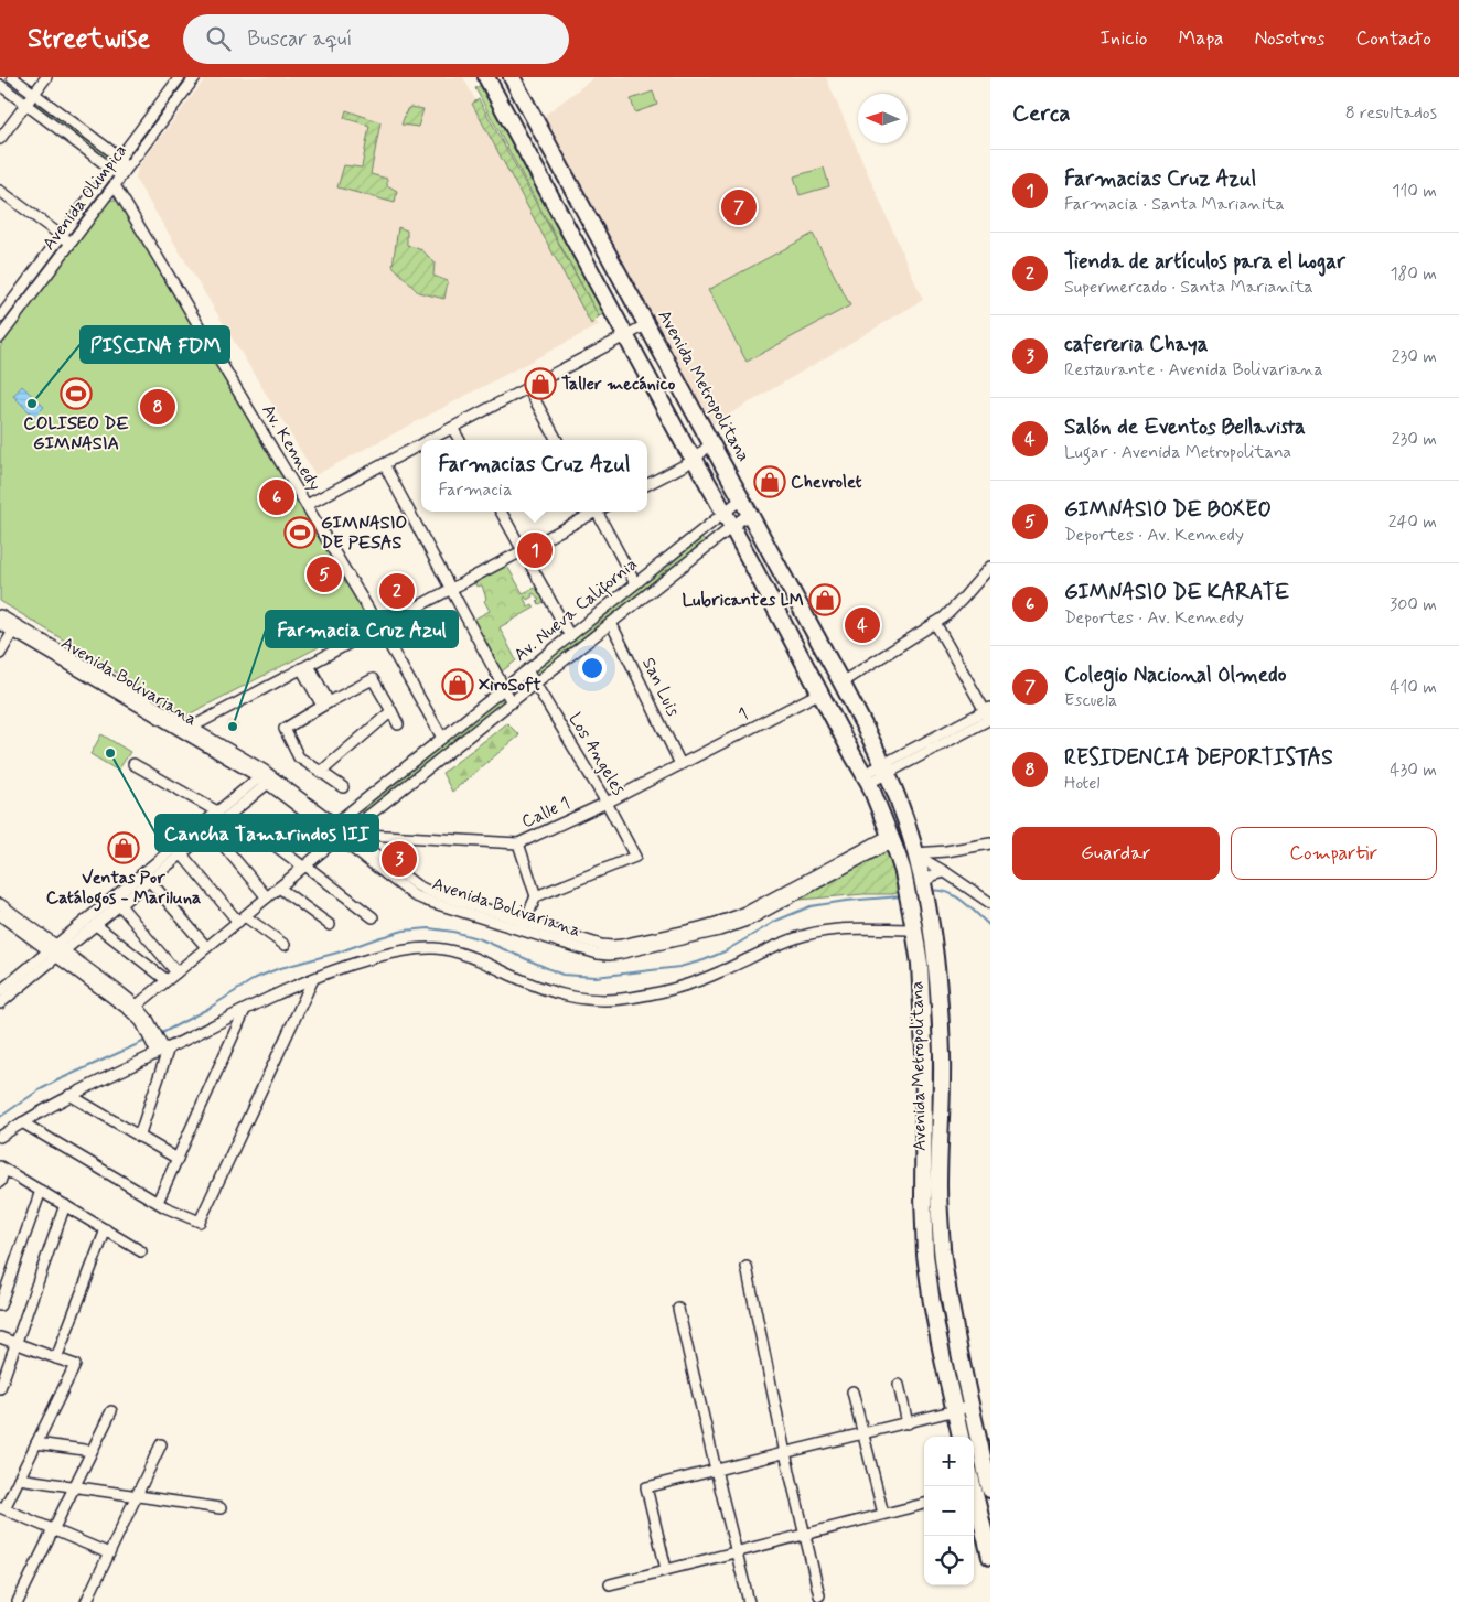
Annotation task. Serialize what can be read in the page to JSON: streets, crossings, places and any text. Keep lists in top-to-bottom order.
{
  "streets": {
    "highway": ["Avenida Metropolitana"],
    "street": [
      "Avenida Olimpica",
      "Av. Kennedy",
      "Av. Nueva California",
      "Avenida Bolivariana",
      "San Luis",
      "1",
      "Los Angeles",
      "Calle 1"
    ]
  },
  "crossings": [
    ["Avenida Olimpica", "Av. Kennedy"],
    ["Avenida Metropolitana", "Av. Nueva California"],
    ["Av. Kennedy", "Av. Nueva California"],
    ["Av. Nueva California", "Avenida Bolivariana"],
    ["Av. Nueva California", "San Luis"],
    ["Av. Nueva California", "Los Angeles"],
    ["Av. Nueva California", "Calle 1"],
    ["Avenida Bolivariana", "Calle 1"],
    ["San Luis", "1"],
    ["San Luis", "Calle 1"],
    ["1", "Calle 1"],
    ["Los Angeles", "Calle 1"]
  ],
  "places": {
    "shop": [
      "Taller mecánico",
      "Chevrolet",
      "Lubricantes LM",
      "XiroSoft",
      "Ventas Por Catálogos - Mariluna"
    ],
    "sports": ["COLISEO DE GIMNASIA", "GIMNASIO DE PESAS"],
    "other": ["PISCINA FDM", "Farmacia Cruz Azul", "Cancha Tamarindos III"]
  },
  "north": "left",
  "page": {
    "header": "Streetwise",
    "search": "Buscar aquí",
    "nav": [
      "Inicio",
      "Mapa",
      "Nosotros",
      "Contacto"
    ],
    "heading": ["Cerca", "8 resultados"],
    "list": [
      {
        "mark": "1",
        "name": "Farmacias Cruz Azul",
        "note": "Farmacia · Santa Marianita",
        "value": "110 m"
      },
      {
        "mark": "2",
        "name": "Tienda de artículos para el hogar",
        "note": "Supermercado · Santa Marianita",
        "value": "180 m"
      },
      {
        "mark": "3",
        "name": "cafereria Chaya",
        "note": "Restaurante · Avenida Bolivariana",
        "value": "230 m"
      },
      {
        "mark": "4",
        "name": "Salón de Eventos Bellavista",
        "note": "Lugar · Avenida Metropolitana",
        "value": "230 m"
      },
      {
        "mark": "5",
        "name": "GIMNASIO DE BOXEO",
        "note": "Deportes · Av. Kennedy",
        "value": "240 m"
      },
      {
        "mark": "6",
        "name": "GIMNASIO DE KARATE",
        "note": "Deportes · Av. Kennedy",
        "value": "300 m"
      },
      {
        "mark": "7",
        "name": "Colegio Nacional Olmedo",
        "note": "Escuela",
        "value": "410 m"
      },
      {
        "mark": "8",
        "name": "RESIDENCIA DEPORTISTAS",
        "note": "Hotel",
        "value": "430 m"
      }
    ],
    "pins": [
      "7",
      "8",
      "6",
      "1",
      "5",
      "2",
      "4",
      "3"
    ],
    "popup": ["Farmacias Cruz Azul", "Farmacia"],
    "buttons": ["Guardar", "Compartir"],
    "map_buttons": ["+", "−"]
  }
}
